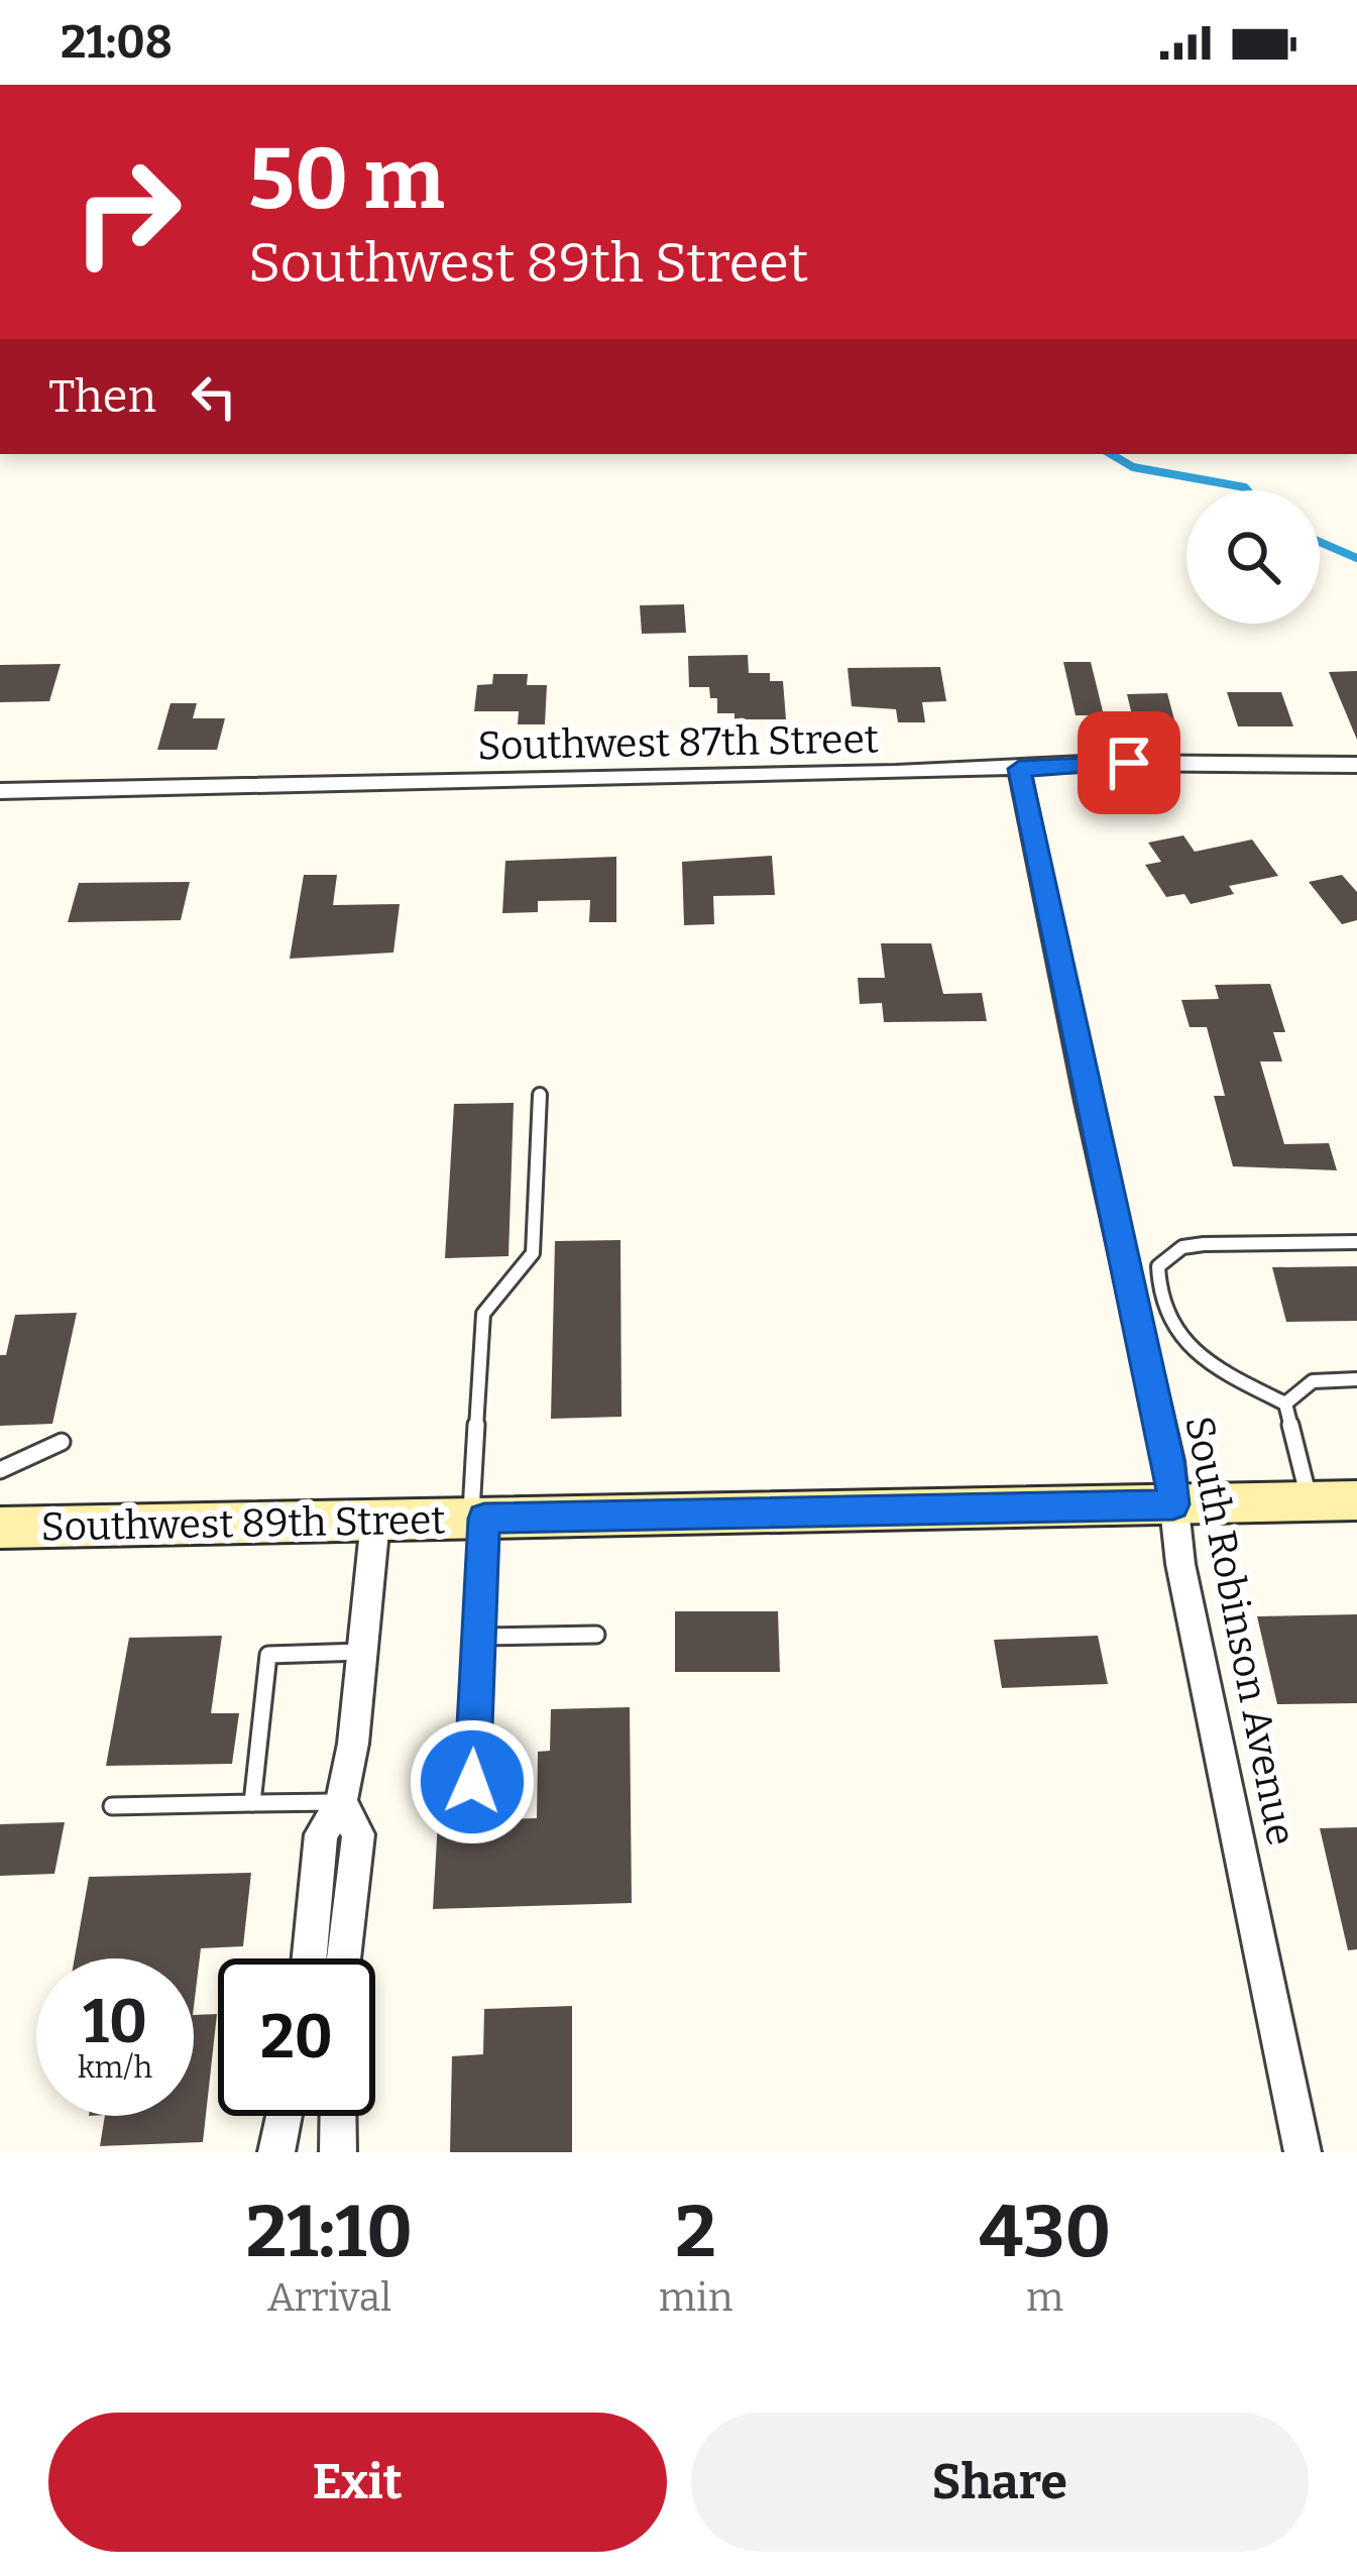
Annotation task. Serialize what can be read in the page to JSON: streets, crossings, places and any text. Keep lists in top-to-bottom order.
{
  "streets": {
    "main road": ["Southwest 89th Street"],
    "street": ["Southwest 87th Street", "South Robinson Avenue"]
  },
  "crossings": [
    ["Southwest 87th Street", "South Robinson Avenue"],
    ["Southwest 89th Street", "South Robinson Avenue"]
  ],
  "page": {
    "status": "21:08",
    "turn": ["50 m", "Southwest 89th Street"],
    "then": "Then",
    "speed": "10 km/h",
    "limit": "20",
    "eta": [
      "21:10",
      "Arrival",
      "2",
      "min",
      "430",
      "m"
    ],
    "buttons": ["Exit", "Share"]
  }
}
